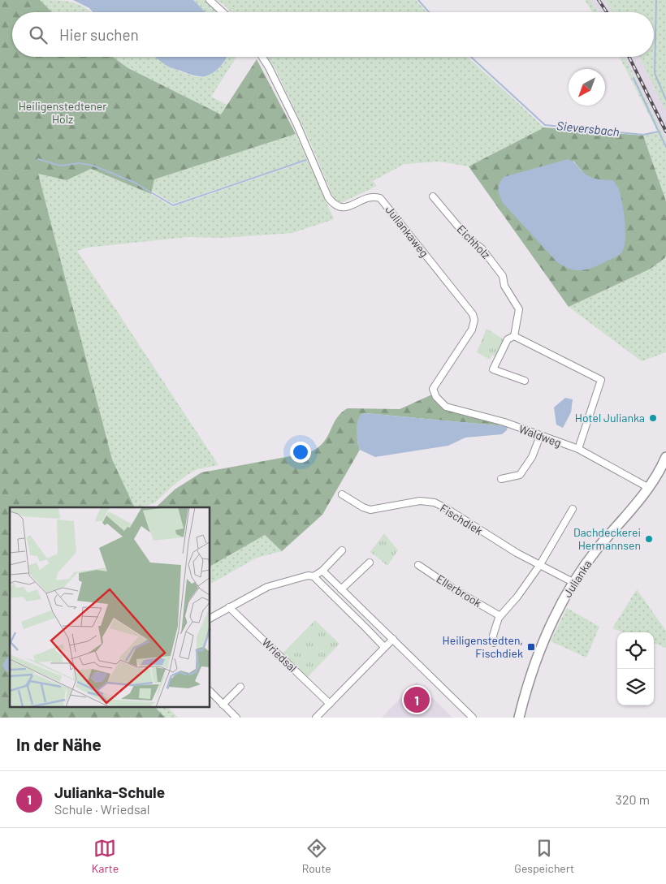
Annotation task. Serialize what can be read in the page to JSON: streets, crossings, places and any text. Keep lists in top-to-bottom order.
{
  "streets": {
    "street": [
      "Juliankaweg",
      "Eichholz",
      "Waldweg",
      "Fischdiek",
      "Julianka",
      "Ellerbrook",
      "Wriedsal"
    ]
  },
  "crossings": [
    ["Juliankaweg", "Waldweg"],
    ["Waldweg", "Julianka"],
    ["Fischdiek", "Julianka"]
  ],
  "water": ["Sieversbach"],
  "parks": ["Heiligenstedtener Holz"],
  "places": {
    "other": ["Hotel Julianka", "Dachdeckerei Hermannsen"],
    "transit": ["Heiligenstedten, Fischdiek"]
  },
  "north": "bottom left",
  "page": {
    "search": "Hier suchen",
    "pins": "1",
    "heading": "In der Nähe",
    "list": [
      {
        "mark": "1",
        "name": "Julianka-Schule",
        "note": "Schule · Wriedsal",
        "value": "320 m"
      }
    ],
    "nav": ["Karte", "Route", "Gespeichert"]
  }
}
